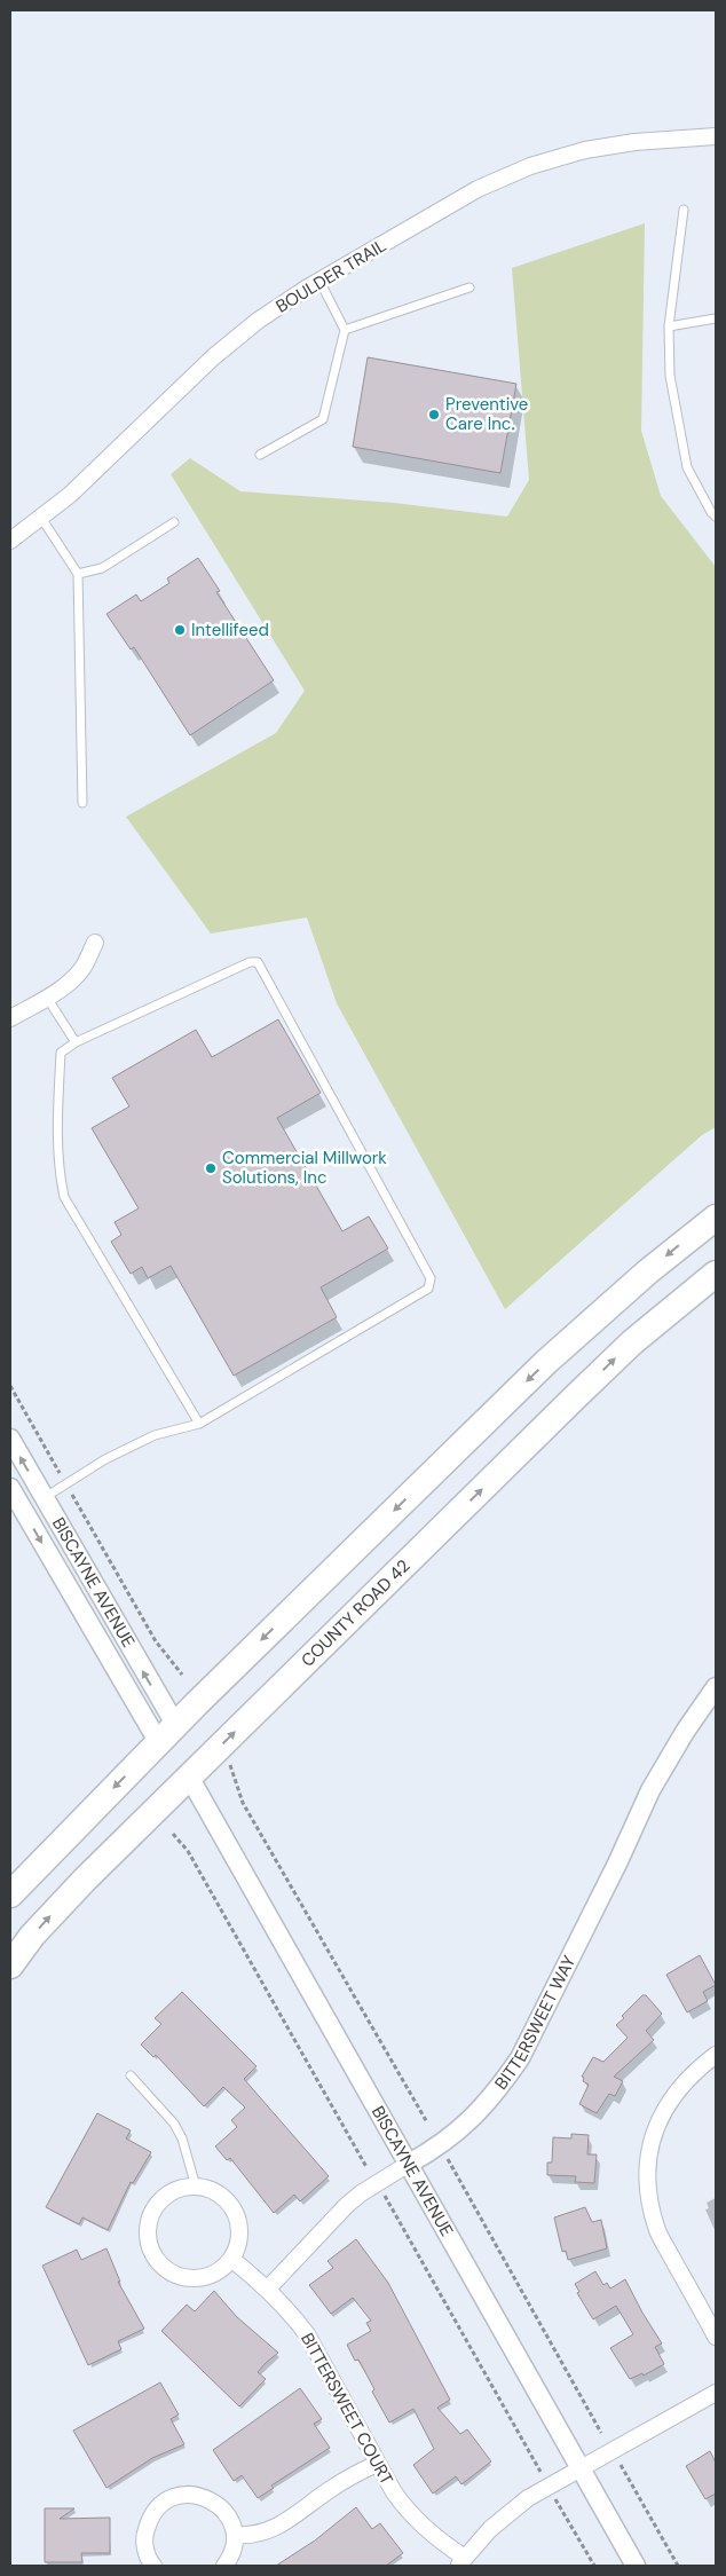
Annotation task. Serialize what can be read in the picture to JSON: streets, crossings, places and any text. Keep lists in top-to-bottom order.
{
  "streets": {
    "highway": ["COUNTY ROAD 42"],
    "street": [
      "BOULDER TRAIL",
      "BISCAYNE AVENUE",
      "BITTERSWEET WAY",
      "BITTERSWEET COURT"
    ]
  },
  "crossings": [
    ["BISCAYNE AVENUE", "COUNTY ROAD 42"],
    ["BISCAYNE AVENUE", "BITTERSWEET WAY"],
    ["BITTERSWEET WAY", "BITTERSWEET COURT"]
  ],
  "places": ["Preventive Care Inc.", "Intellifeed", "Commercial Millwork Solutions, Inc"]
}
